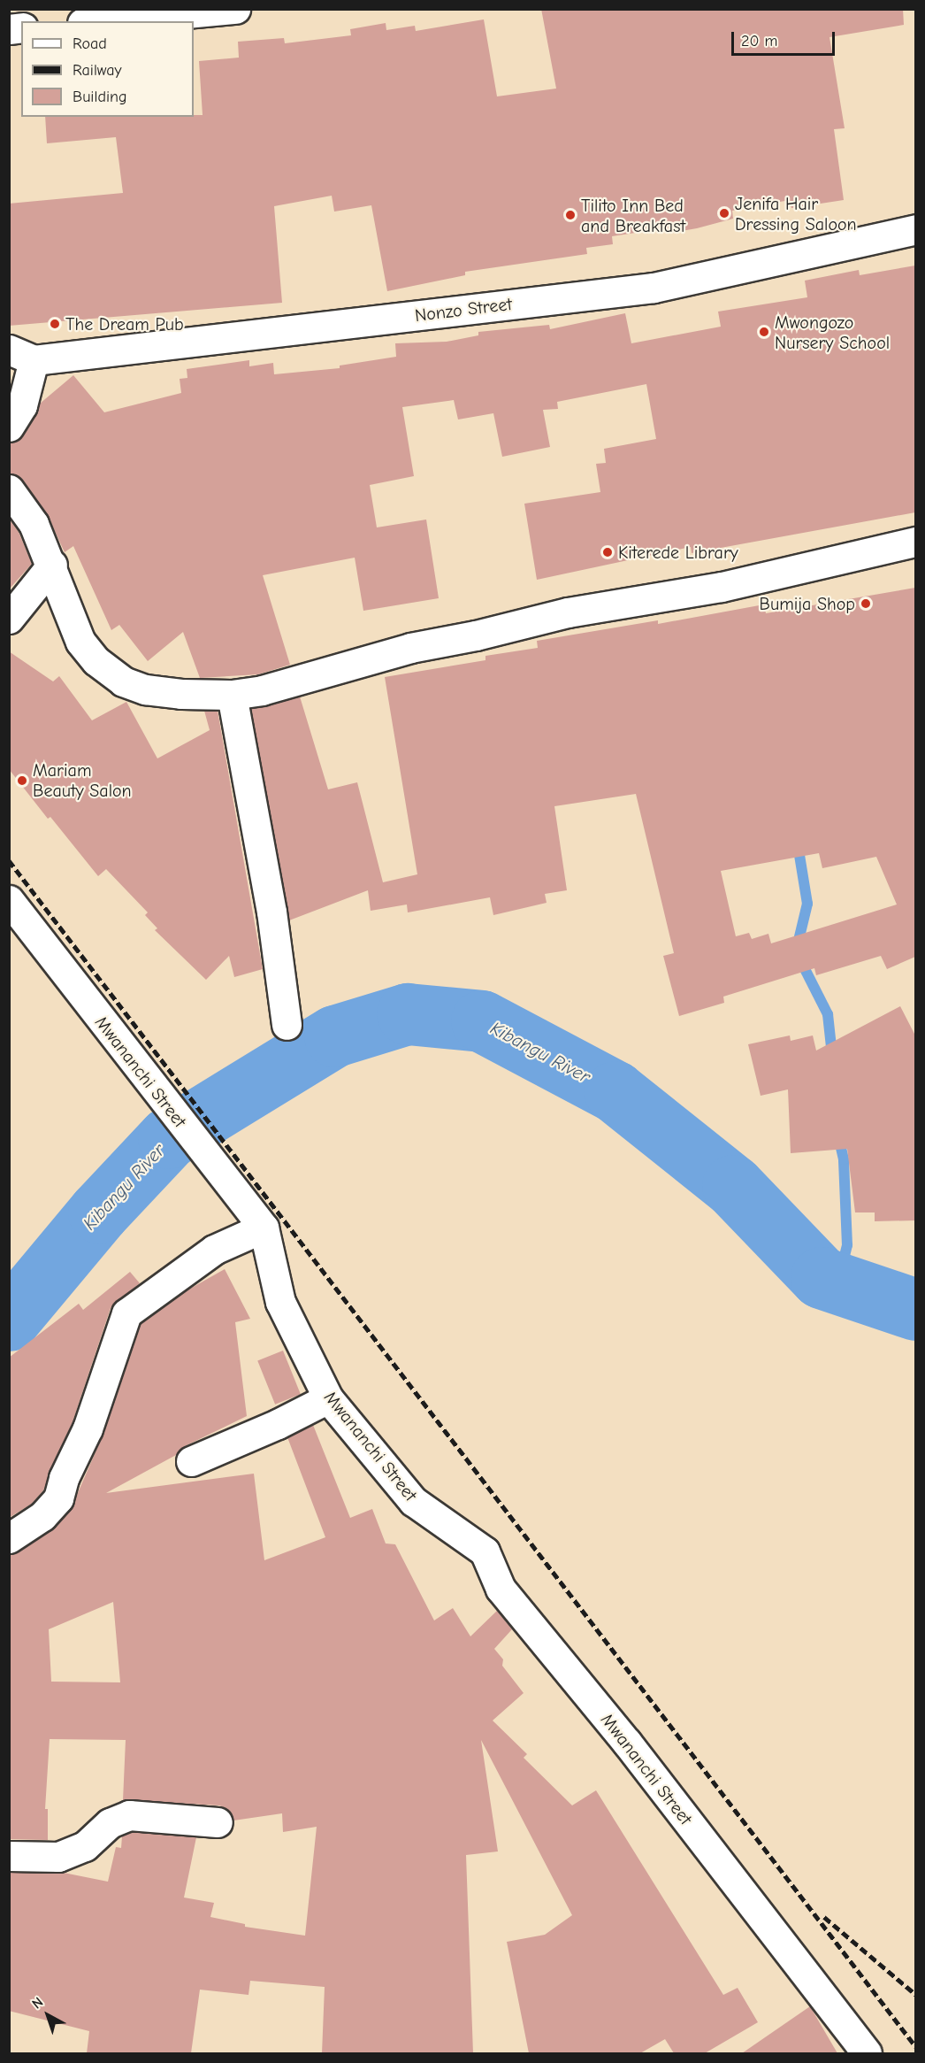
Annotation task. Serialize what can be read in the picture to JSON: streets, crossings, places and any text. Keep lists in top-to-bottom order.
{
  "streets": {
    "street": ["Nonzo Street", "Mwananchi Street"]
  },
  "water": ["Kibangu River"],
  "places": [
    "Jenifa Hair Dressing Saloon",
    "Tilito Inn Bed and Breakfast",
    "The Dream Pub",
    "Mwongozo Nursery School",
    "Kiterede Library",
    "Bumija Shop",
    "Mariam Beauty Salon"
  ],
  "legend": ["Road", "Railway", "Building"],
  "scale_bar": "20 m",
  "north": "top left"
}
